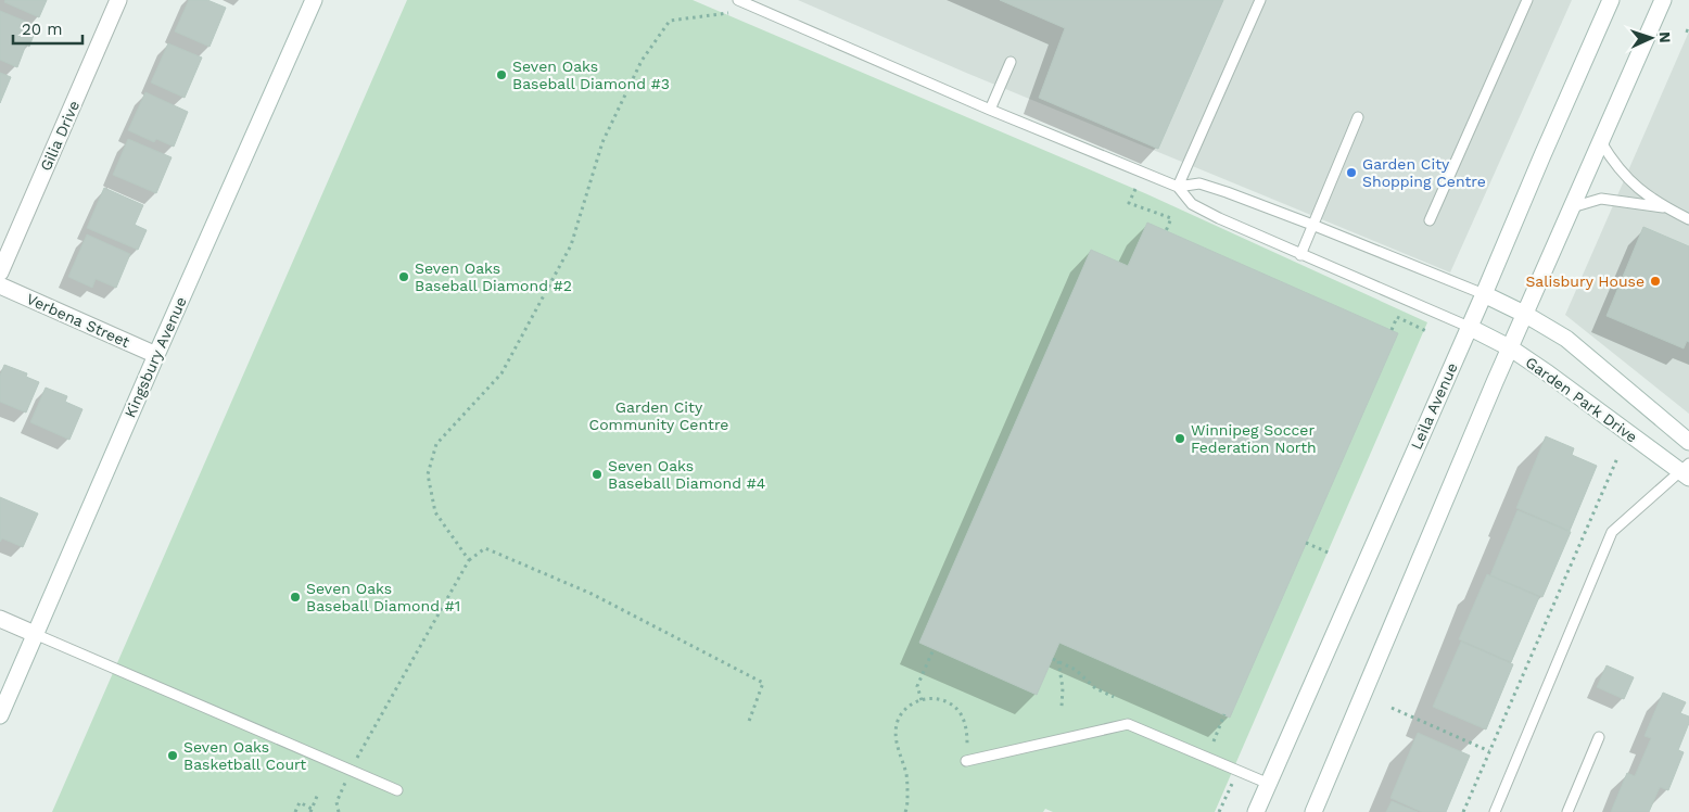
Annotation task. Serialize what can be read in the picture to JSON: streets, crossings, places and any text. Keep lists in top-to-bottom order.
{
  "streets": {
    "street": [
      "Gilia Drive",
      "Verbena Street",
      "Kingsbury Avenue",
      "Garden Park Drive",
      "Leila Avenue"
    ]
  },
  "crossings": [
    ["Verbena Street", "Kingsbury Avenue"],
    ["Garden Park Drive", "Leila Avenue"]
  ],
  "parks": ["Garden City Community Centre"],
  "places": [
    "Seven Oaks Baseball Diamond #3",
    "Garden City Shopping Centre",
    "Seven Oaks Baseball Diamond #2",
    "Salisbury House",
    "Winnipeg Soccer Federation North",
    "Seven Oaks Baseball Diamond #4",
    "Seven Oaks Baseball Diamond #1",
    "Seven Oaks Basketball Court"
  ],
  "scale_bar": "20 m",
  "north": "right"
}
